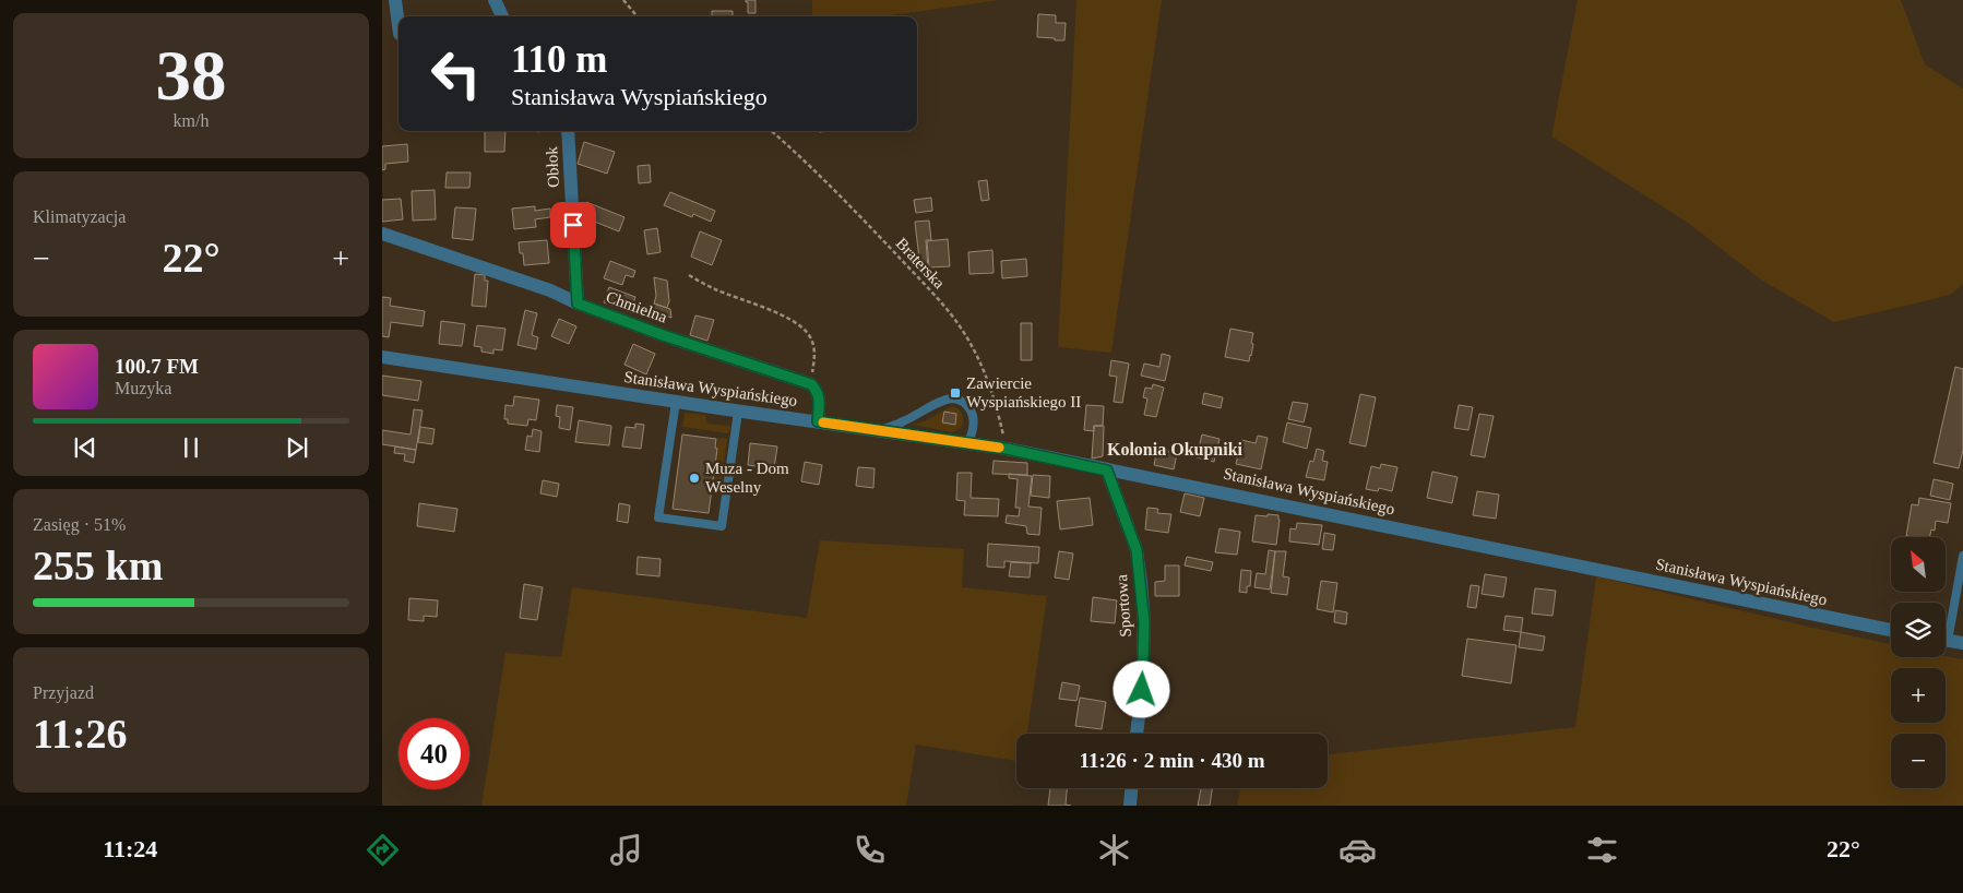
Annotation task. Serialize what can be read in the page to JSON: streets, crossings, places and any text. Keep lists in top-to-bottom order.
{
  "streets": {
    "street": [
      "Obłok",
      "Chmielna",
      "Stanisława Wyspiańskiego",
      "Sportowa"
    ],
    "path": ["Braterska"]
  },
  "crossings": [
    ["Obłok", "Chmielna"],
    ["Braterska", "Stanisława Wyspiańskiego"],
    ["Stanisława Wyspiańskiego", "Sportowa"]
  ],
  "districts": ["Kolonia Okupniki"],
  "places": {
    "transit": ["Zawiercie Wyspiańskiego II"],
    "other": ["Muza - Dom Weselny"]
  },
  "north": "top left",
  "page": {
    "tile": [
      ["38", "km/h"],
      "Klimatyzacja",
      ["Zasięg · 51%", "255 km"],
      ["Przyjazd", "11:26"]
    ],
    "turn": ["110 m", "Stanisława Wyspiańskiego"],
    "heat": ["−", "22°", "+"],
    "song": ["100.7 FM", "Muzyka"],
    "map_buttons": ["+", "−"],
    "limit": "40",
    "trip": "11:26 · 2 min · 430 m",
    "tabs": ["11:24", "22°"]
  }
}
